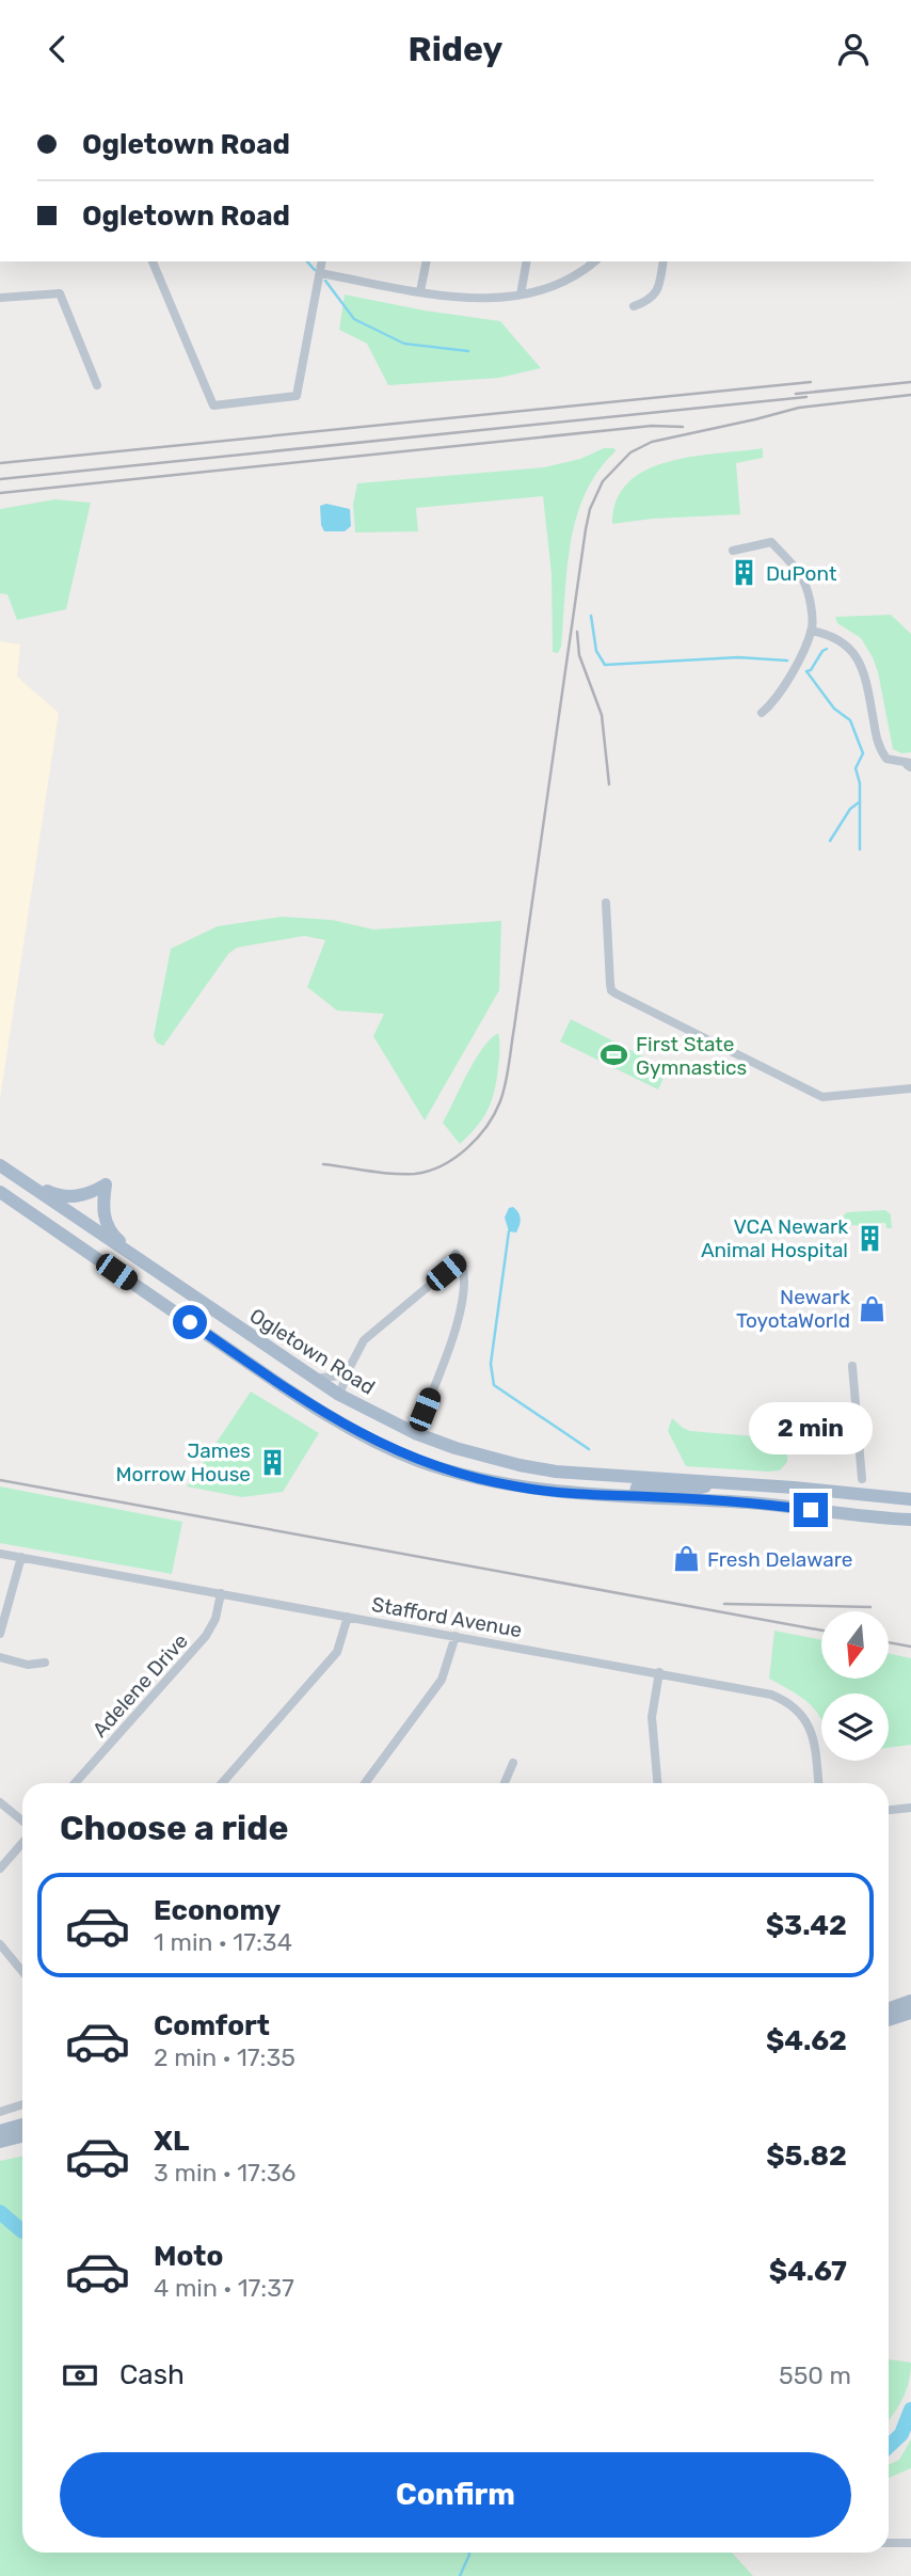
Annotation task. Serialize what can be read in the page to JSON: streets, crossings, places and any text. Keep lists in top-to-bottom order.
{
  "streets": {
    "main road": ["Ogletown Road"],
    "street": ["Stafford Avenue", "Adelene Drive"]
  },
  "crossings": [
    ["Stafford Avenue", "Adelene Drive"]
  ],
  "places": {
    "building": ["DuPont", "VCA Newark Animal Hospital", "James Morrow House"],
    "sports": ["First State Gymnastics"],
    "shop": ["Newark ToyotaWorld", "Fresh Delaware"]
  },
  "north": "bottom",
  "page": {
    "header": "Ridey",
    "banner": ["Ogletown Road", "Ogletown Road"],
    "bubble": "2 min",
    "heading": "Choose a ride",
    "list": [
      {
        "name": "Economy",
        "note": "1 min · 17:34",
        "value": "$3.42"
      },
      {
        "name": "Comfort",
        "note": "2 min · 17:35",
        "value": "$4.62"
      },
      {
        "name": "XL",
        "note": "3 min · 17:36",
        "value": "$5.82"
      },
      {
        "name": "Moto",
        "note": "4 min · 17:37",
        "value": "$4.67"
      }
    ],
    "pay": ["Cash", "550 m"],
    "buttons": "Confirm"
  }
}
